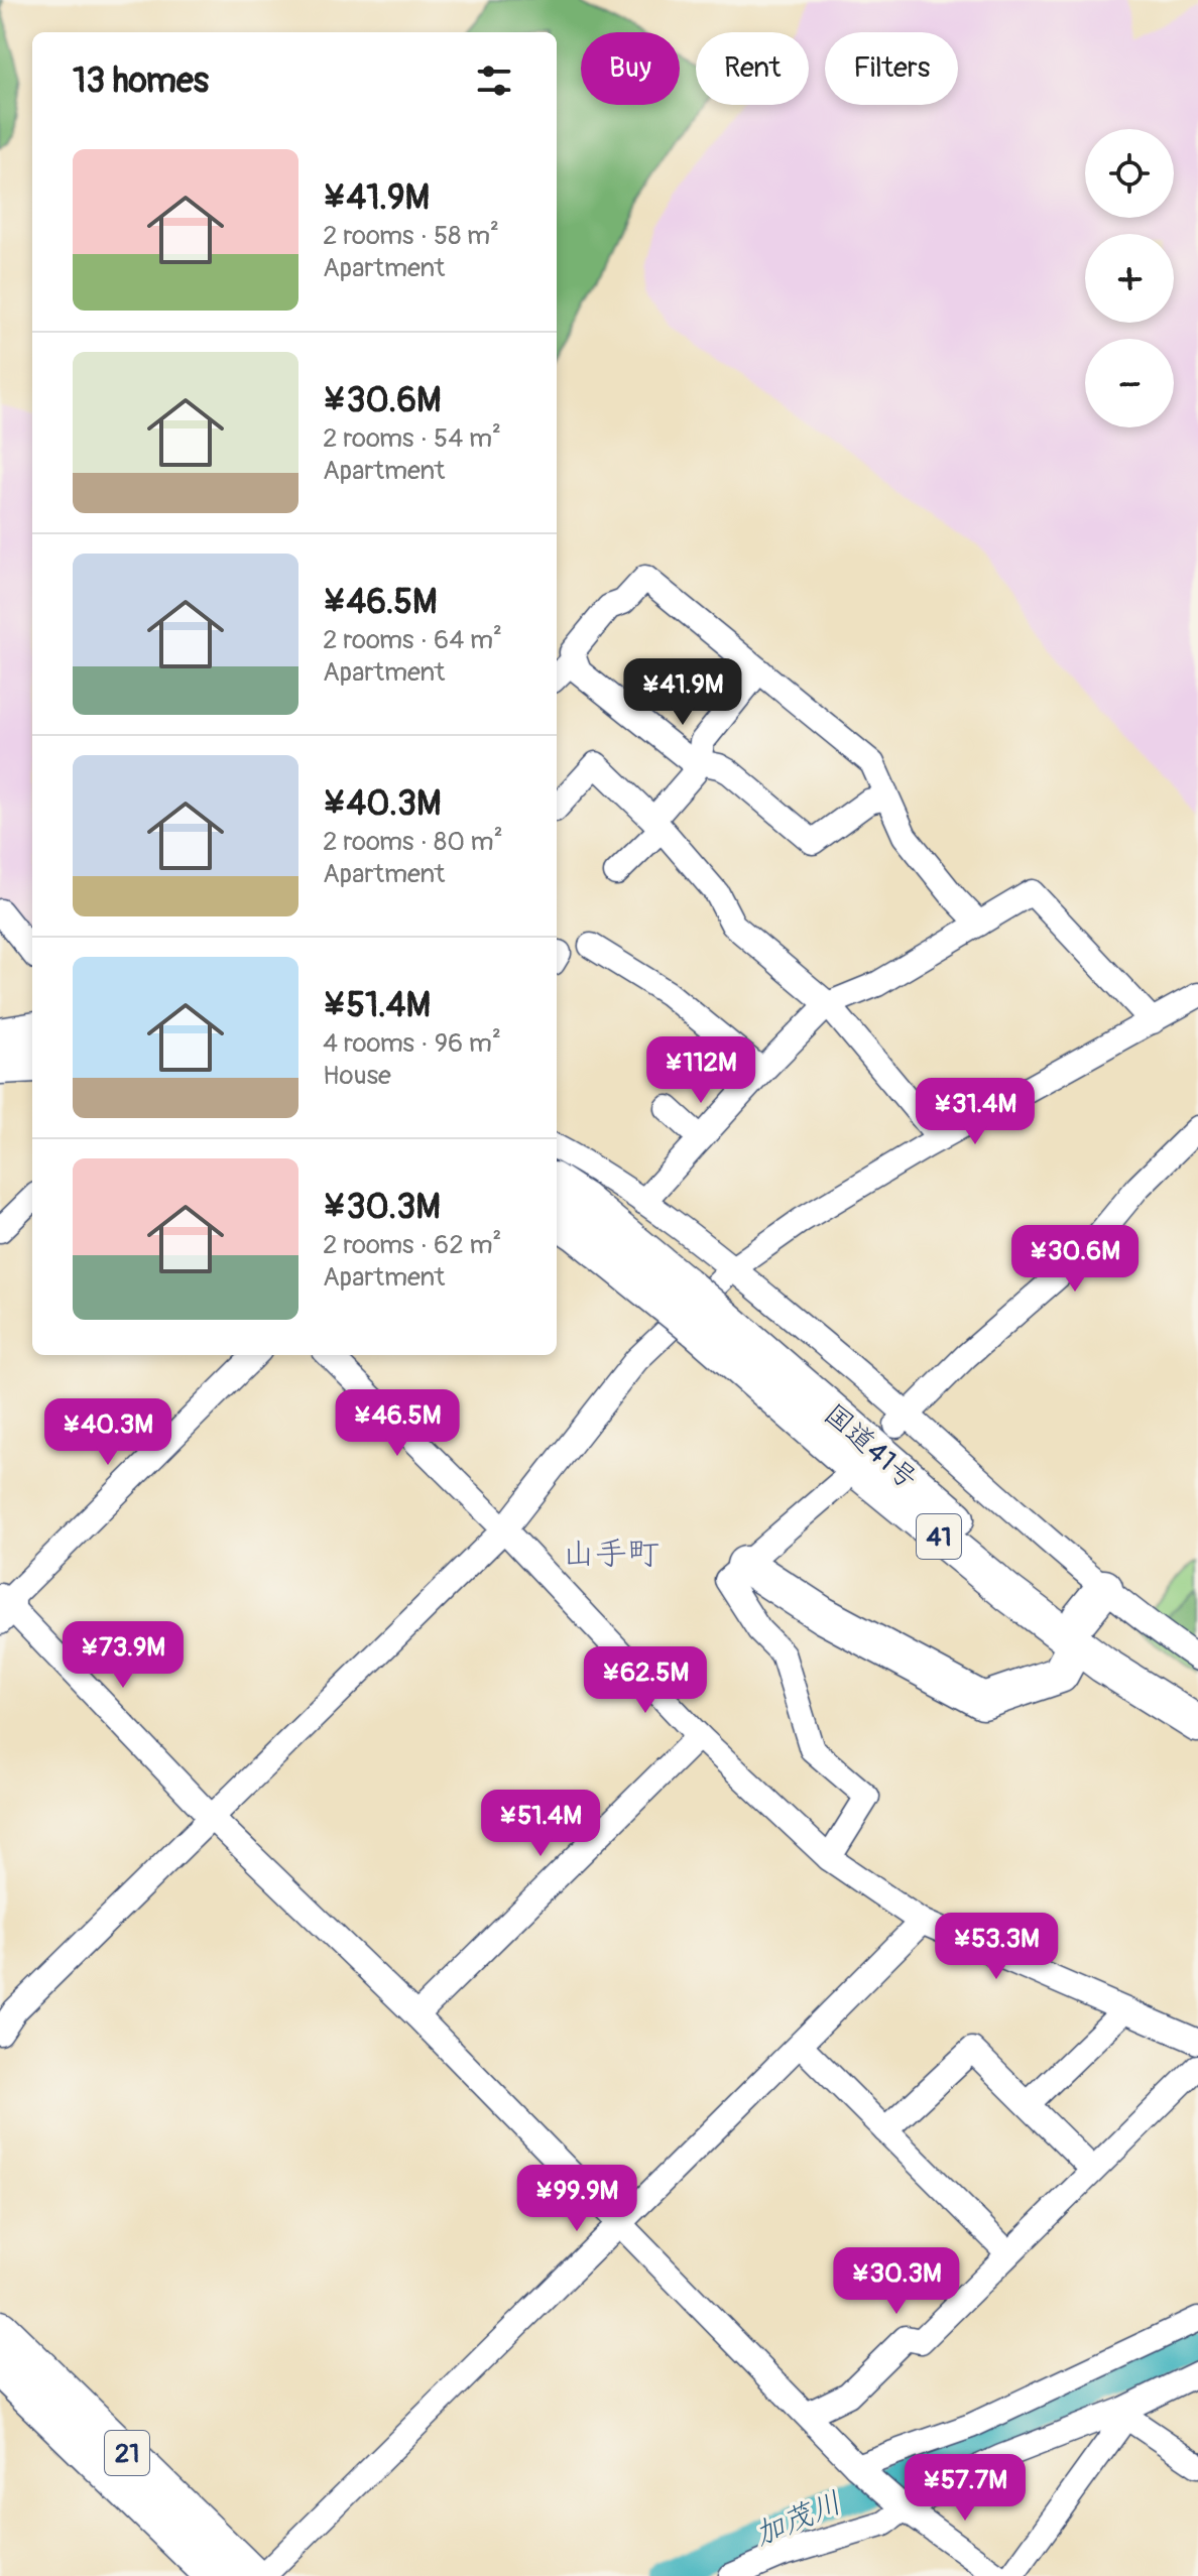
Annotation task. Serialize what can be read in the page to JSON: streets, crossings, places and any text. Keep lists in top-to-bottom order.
{
  "streets": {
    "highway": ["国道41号", "41", "21"]
  },
  "districts": ["山手町"],
  "water": ["加茂川"],
  "page": {
    "chip": ["Buy", "Rent", "Filters"],
    "heading": "13 homes",
    "map_buttons": ["+", "−"],
    "list": [
      {
        "name": "¥41.9M",
        "note": "2 rooms · 58 m² · Apartment"
      },
      {
        "name": "¥30.6M",
        "note": "2 rooms · 54 m² · Apartment"
      },
      {
        "name": "¥46.5M",
        "note": "2 rooms · 64 m² · Apartment"
      },
      {
        "name": "¥40.3M",
        "note": "2 rooms · 80 m² · Apartment"
      },
      {
        "name": "¥51.4M",
        "note": "4 rooms · 96 m² · House"
      },
      {
        "name": "¥30.3M",
        "note": "2 rooms · 62 m² · Apartment"
      }
    ],
    "price": [
      "¥41.9M",
      "¥112M",
      "¥31.4M",
      "¥30.6M",
      "¥46.5M",
      "¥40.3M",
      "¥73.9M",
      "¥62.5M",
      "¥51.4M",
      "¥53.3M",
      "¥99.9M",
      "¥30.3M",
      "¥57.7M"
    ]
  }
}
